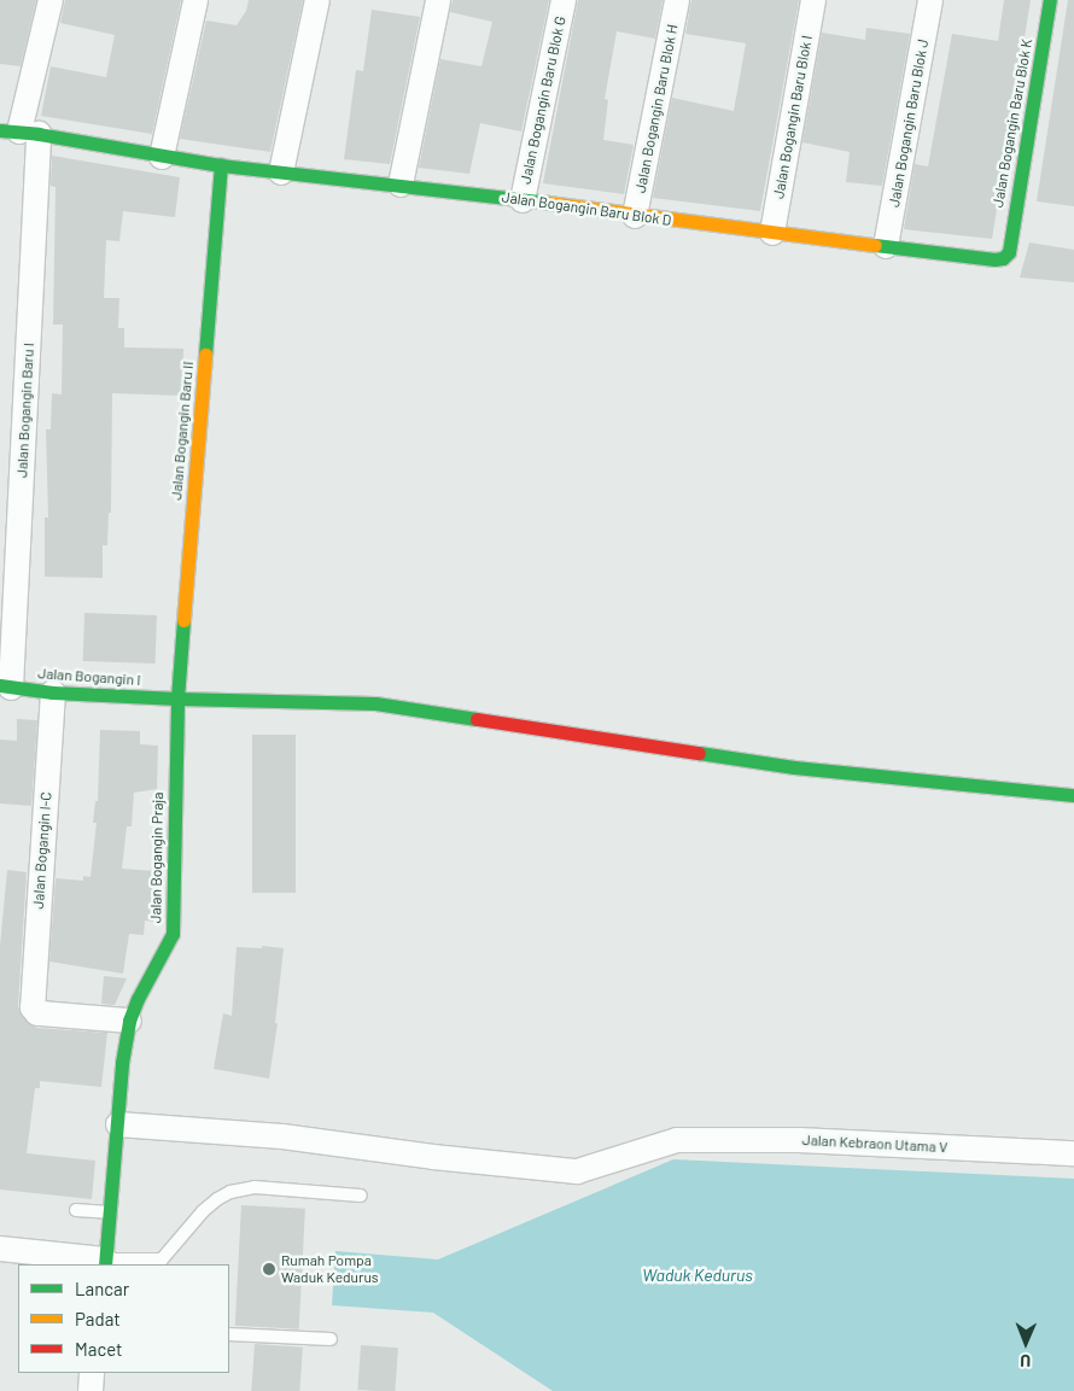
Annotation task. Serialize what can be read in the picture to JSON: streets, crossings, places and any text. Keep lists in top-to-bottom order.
{
  "streets": {
    "street": [
      "Jalan Bogangin Baru Blok G",
      "Jalan Bogangin Baru Blok H",
      "Jalan Bogangin Baru Blok I",
      "Jalan Bogangin Baru Blok J",
      "Jalan Bogangin Baru Blok K",
      "Jalan Bogangin Baru Blok D",
      "Jalan Bogangin Baru I",
      "Jalan Bogangin Baru II",
      "Jalan Bogangin I",
      "Jalan Bogangin I-C",
      "Jalan Bogangin Praja",
      "Jalan Kebraon Utama V"
    ]
  },
  "crossings": [
    ["Jalan Bogangin Baru Blok G", "Jalan Bogangin Baru Blok D"],
    ["Jalan Bogangin Baru Blok H", "Jalan Bogangin Baru Blok D"],
    ["Jalan Bogangin Baru Blok I", "Jalan Bogangin Baru Blok D"],
    ["Jalan Bogangin Baru Blok J", "Jalan Bogangin Baru Blok D"],
    ["Jalan Bogangin Baru Blok K", "Jalan Bogangin Baru Blok D"],
    ["Jalan Bogangin Baru Blok D", "Jalan Bogangin Baru I"],
    ["Jalan Bogangin Baru Blok D", "Jalan Bogangin Baru II"],
    ["Jalan Bogangin Baru I", "Jalan Bogangin I"],
    ["Jalan Bogangin Baru II", "Jalan Bogangin I"],
    ["Jalan Bogangin Baru II", "Jalan Bogangin Praja"],
    ["Jalan Bogangin I", "Jalan Bogangin I-C"],
    ["Jalan Bogangin I", "Jalan Bogangin Praja"],
    ["Jalan Bogangin I-C", "Jalan Bogangin Praja"],
    ["Jalan Bogangin Praja", "Jalan Kebraon Utama V"]
  ],
  "water": ["Waduk Kedurus"],
  "places": ["Rumah Pompa Waduk Kedurus"],
  "legend": ["Lancar", "Padat", "Macet"],
  "north": "bottom"
}
